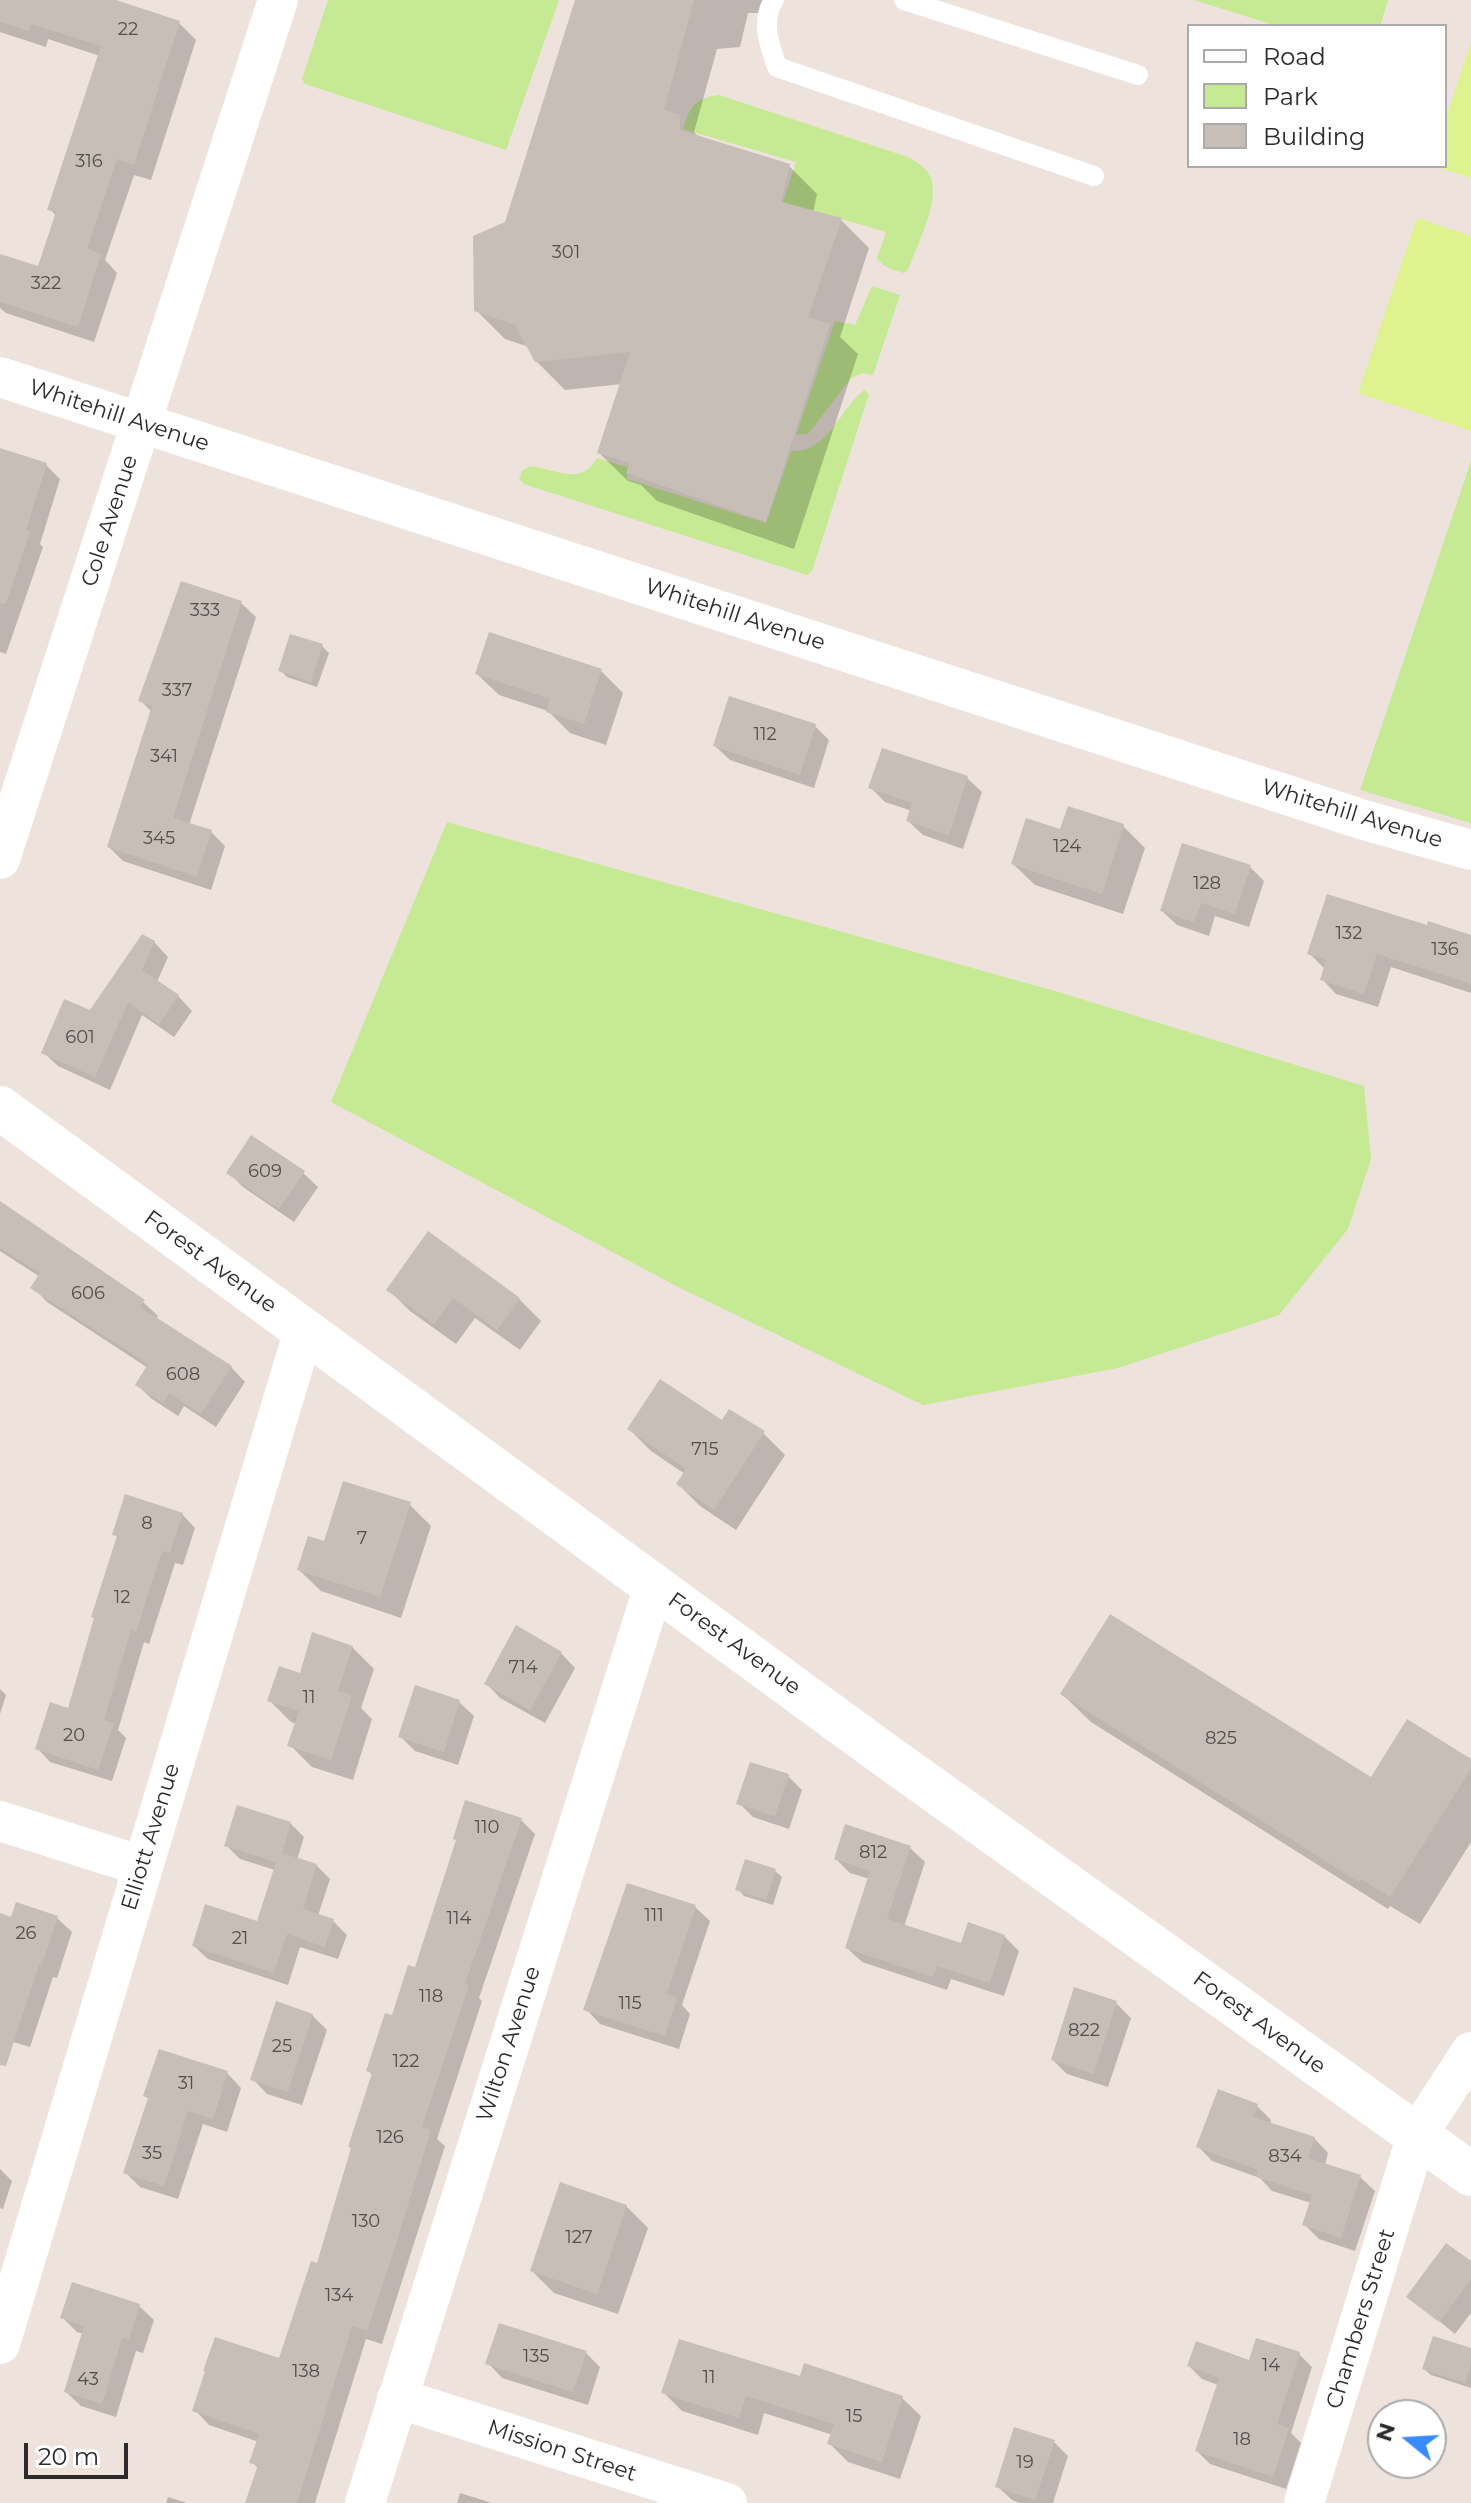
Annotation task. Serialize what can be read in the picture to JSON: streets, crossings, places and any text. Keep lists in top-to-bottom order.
{
  "streets": {
    "main road": ["Forest Avenue"],
    "street": [
      "Whitehill Avenue",
      "Cole Avenue",
      "Elliott Avenue",
      "Wilton Avenue",
      "Chambers Street",
      "Mission Street"
    ]
  },
  "crossings": [
    ["Whitehill Avenue", "Cole Avenue"],
    ["Forest Avenue", "Elliott Avenue"],
    ["Forest Avenue", "Wilton Avenue"],
    ["Forest Avenue", "Chambers Street"],
    ["Wilton Avenue", "Mission Street"]
  ],
  "house_numbers": [
    "22",
    "316",
    "301",
    "322",
    "333",
    "337",
    "112",
    "341",
    "345",
    "124",
    "128",
    "132",
    "136",
    "601",
    "609",
    "606",
    "608",
    "715",
    "8",
    "7",
    "12",
    "714",
    "11",
    "20",
    "825",
    "110",
    "812",
    "111",
    "114",
    "26",
    "21",
    "118",
    "115",
    "822",
    "25",
    "122",
    "31",
    "126",
    "35",
    "834",
    "130",
    "127",
    "134",
    "135",
    "14",
    "138",
    "11",
    "43",
    "15",
    "18",
    "19"
  ],
  "legend": ["Road", "Park", "Building"],
  "scale_bar": "20 m",
  "north": "left"
}
